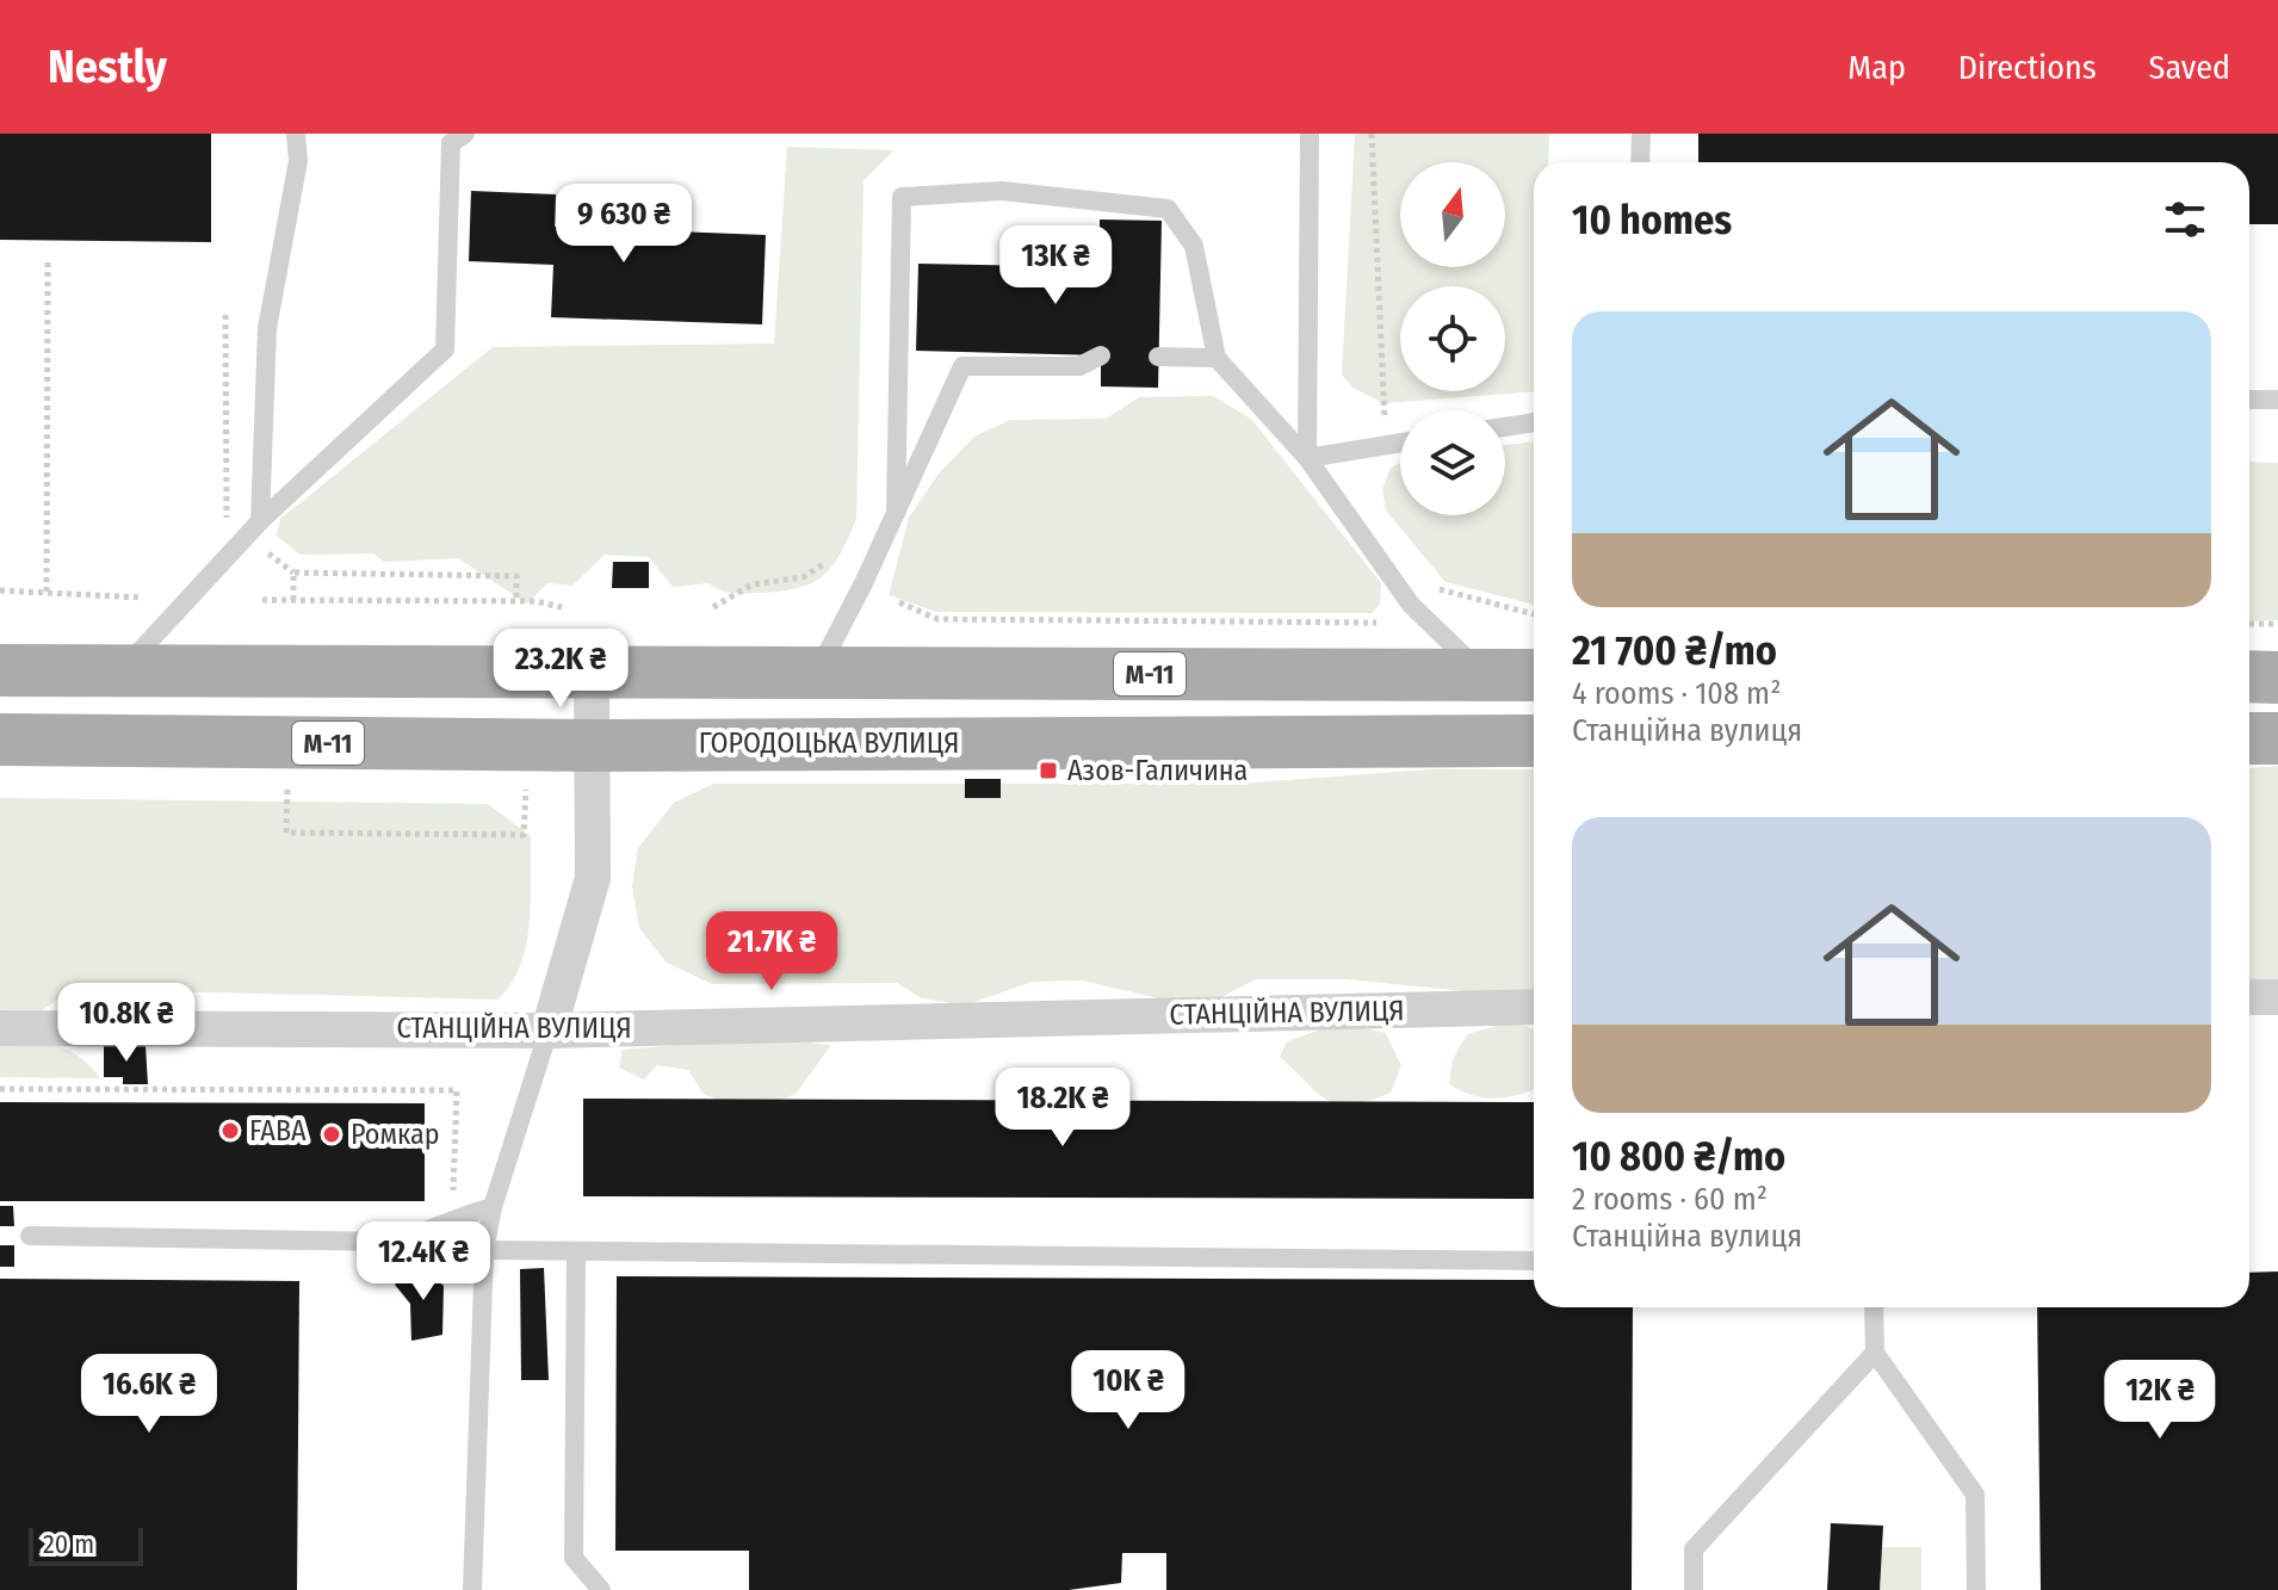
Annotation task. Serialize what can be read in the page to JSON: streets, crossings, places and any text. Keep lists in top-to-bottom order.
{
  "streets": {
    "main road": ["М-11", "ГОРОДОЦЬКА ВУЛИЦЯ"],
    "street": ["СТАНЦІЙНА ВУЛИЦЯ"]
  },
  "places": {
    "transit": ["Азов-Галичина"],
    "other": ["FABA", "Ромкар"]
  },
  "scale_bar": "20 m",
  "north": "top",
  "page": {
    "header": "Nestly",
    "nav": ["Map", "Directions", "Saved"],
    "heading": "10 homes",
    "price": [
      "9 630 ₴",
      "13K ₴",
      "23.2K ₴",
      "21.7K ₴",
      "10.8K ₴",
      "18.2K ₴",
      "12.4K ₴",
      "10K ₴",
      "16.6K ₴",
      "12K ₴"
    ],
    "list": [
      {
        "name": "21 700 ₴/mo",
        "note": "4 rooms · 108 m² · Станційна вулиця"
      },
      {
        "name": "10 800 ₴/mo",
        "note": "2 rooms · 60 m² · Станційна вулиця"
      }
    ],
    "scale": "20 m"
  }
}
